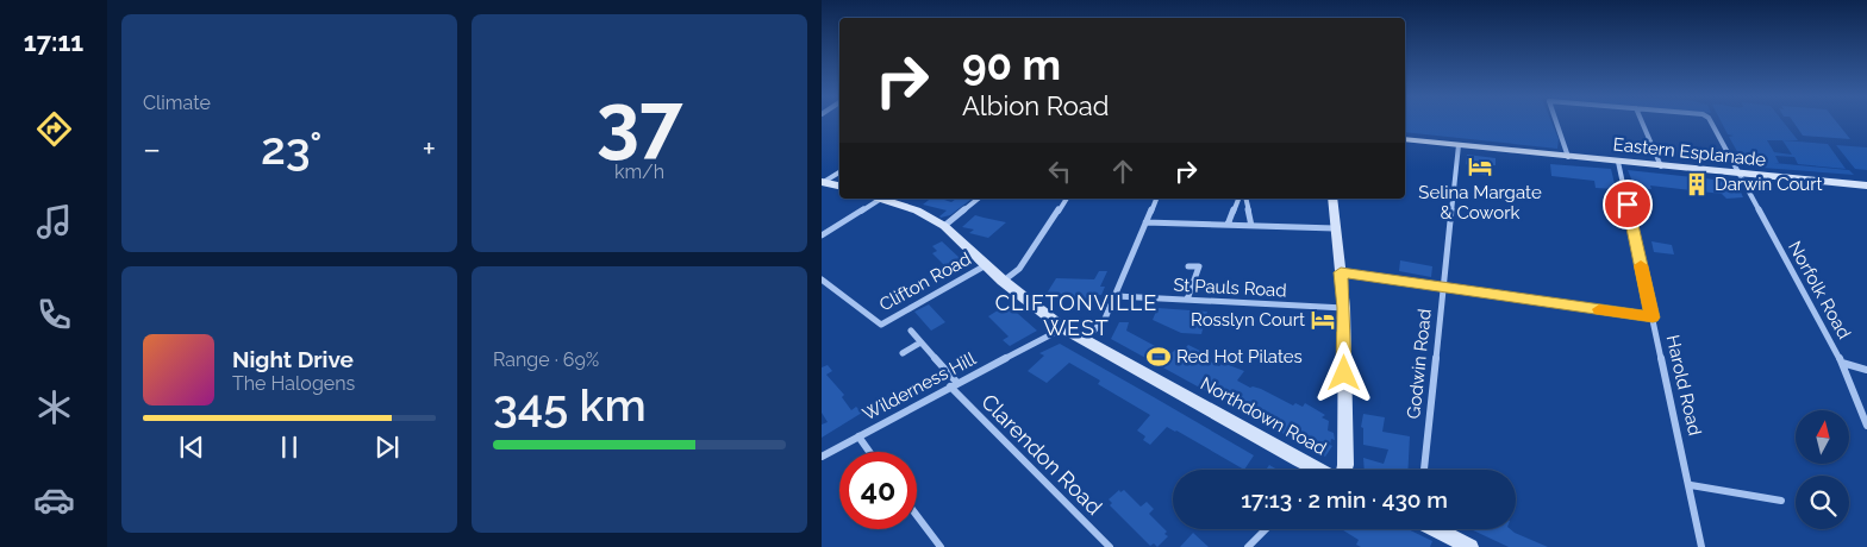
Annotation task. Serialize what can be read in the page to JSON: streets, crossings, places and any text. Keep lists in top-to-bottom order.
{
  "streets": {
    "main road": ["Eastern Esplanade", "Northdown Road"],
    "street": [
      "Clifton Road",
      "St Pauls Road",
      "Norfolk Road",
      "Godwin Road",
      "Harold Road",
      "Wilderness Hill",
      "Clarendon Road"
    ]
  },
  "crossings": [
    ["Eastern Esplanade", "Norfolk Road"],
    ["Eastern Esplanade", "Godwin Road"],
    ["Eastern Esplanade", "Harold Road"],
    ["Clifton Road", "Northdown Road"],
    ["Wilderness Hill", "Northdown Road"],
    ["Wilderness Hill", "Clarendon Road"]
  ],
  "districts": ["CLIFTONVILLE WEST"],
  "places": {
    "hotel": ["Selina Margate & Cowork", "Rosslyn Court"],
    "building": ["Darwin Court"],
    "sports": ["Red Hot Pilates"]
  },
  "north": "top",
  "page": {
    "tabs": "17:11",
    "tile": [
      "Climate",
      ["37", "km/h"],
      ["Range · 69%", "345 km"]
    ],
    "turn": ["90 m", "Albion Road"],
    "heat": ["−", "23°", "+"],
    "song": ["Night Drive", "The Halogens"],
    "limit": "40",
    "trip": "17:13 · 2 min · 430 m"
  }
}
